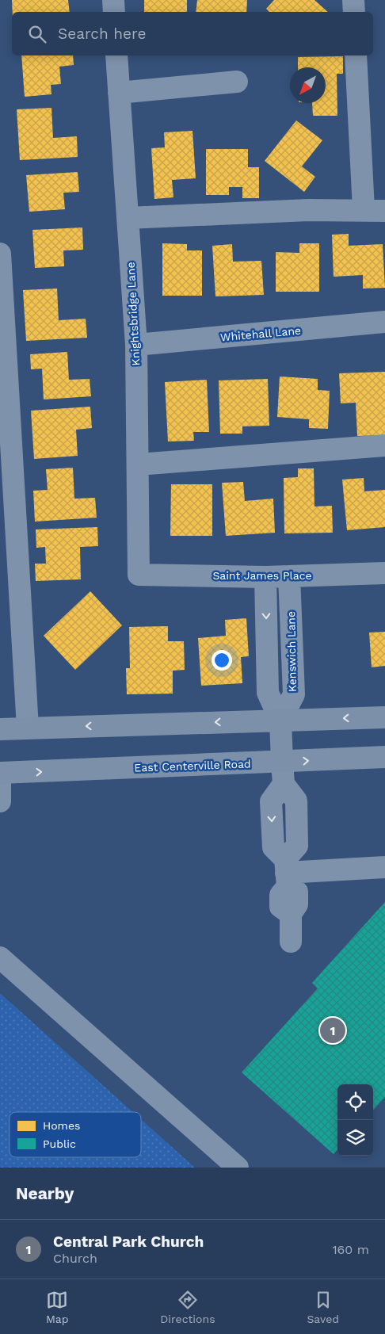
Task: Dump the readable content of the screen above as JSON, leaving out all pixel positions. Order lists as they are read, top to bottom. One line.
{"streets":{"main road":["East Centerville Road"],"street":["Knightsbridge Lane","Whitehall Lane","Saint James Place","Kenswich Lane"]},"crossings":[["Knightsbridge Lane","Whitehall Lane"],["Knightsbridge Lane","Saint James Place"],["Saint James Place","Kenswich Lane"]],"legend":["Homes","Public"],"north":"bottom left","page":{"search":"Search here","pins":"1","heading":"Nearby","list":[{"mark":"1","name":"Central Park Church","note":"Church","value":"160 m"}],"nav":["Map","Directions","Saved"]}}
